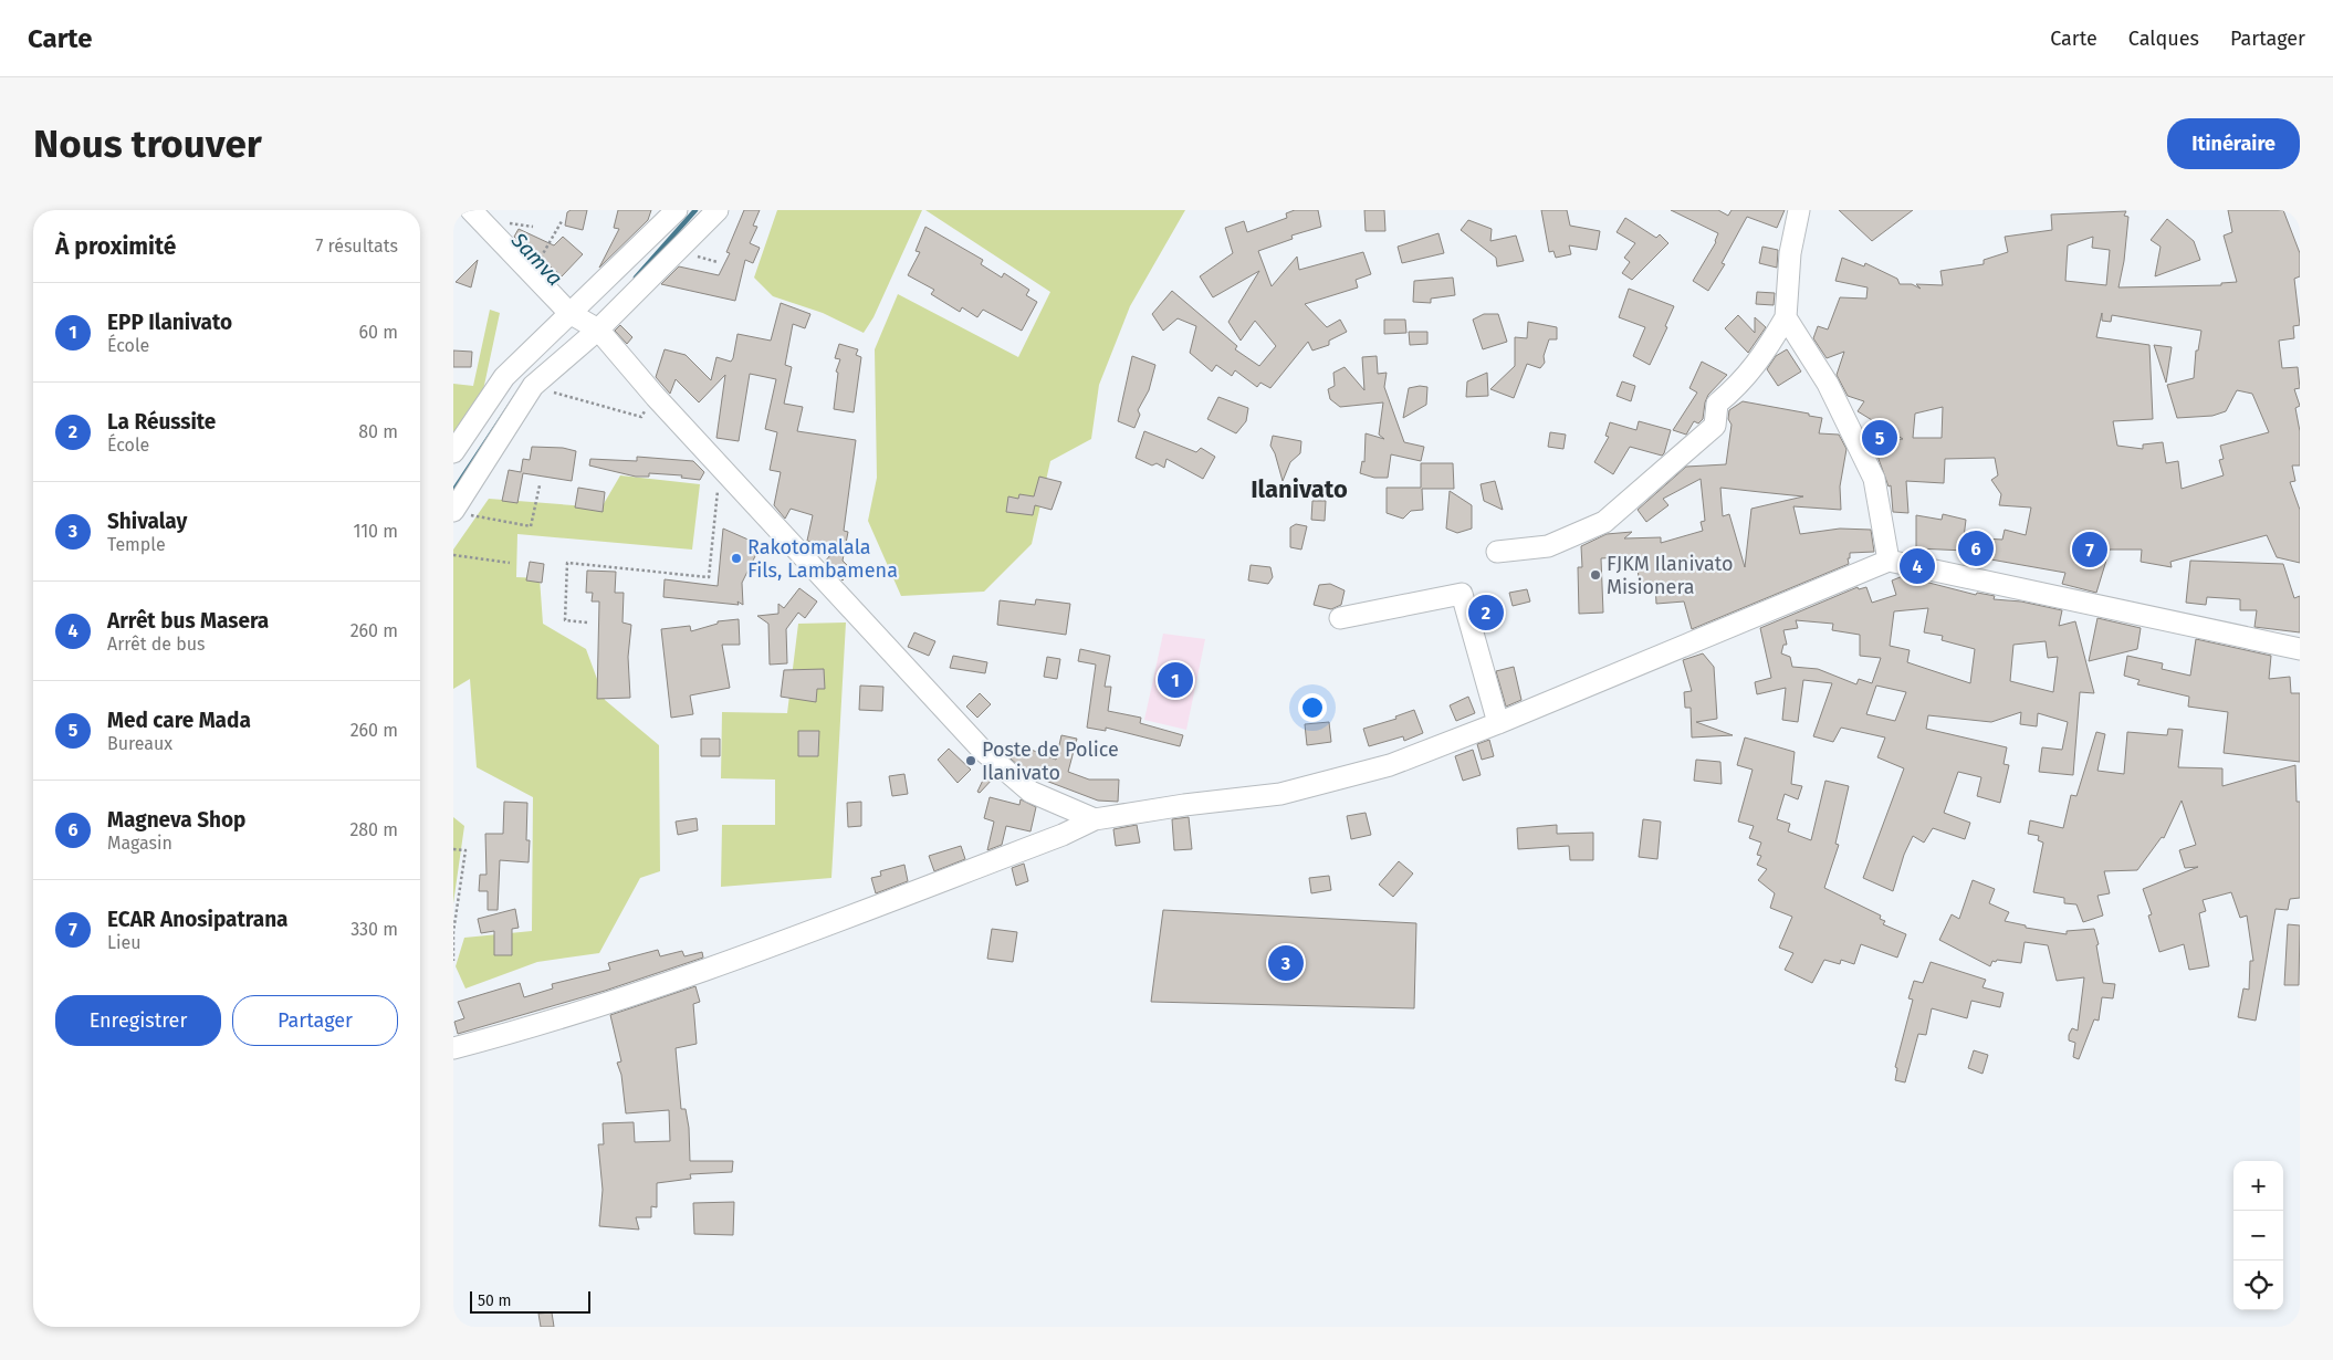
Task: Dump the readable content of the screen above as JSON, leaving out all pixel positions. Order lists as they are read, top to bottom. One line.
{"districts":["Ilanivato"],"water":["Samva"],"places":["Rakotomalala Fils, Lambamena","FJKM Ilanivato Misionera","Poste de Police Ilanivato"],"scale_bar":"50 m","page":{"header":"Carte","nav":["Carte","Calques","Partager"],"buttons":["Itinéraire",["Enregistrer","Partager"]],"title":"Nous trouver","heading":["À proximité","7 résultats"],"list":[{"mark":"1","name":"EPP Ilanivato","note":"École","value":"60 m"},{"mark":"2","name":"La Réussite","note":"École","value":"80 m"},{"mark":"3","name":"Shivalay","note":"Temple","value":"110 m"},{"mark":"4","name":"Arrêt bus Masera","note":"Arrêt de bus","value":"260 m"},{"mark":"5","name":"Med care Mada","note":"Bureaux","value":"260 m"},{"mark":"6","name":"Magneva Shop","note":"Magasin","value":"280 m"},{"mark":"7","name":"ECAR Anosipatrana","note":"Lieu","value":"330 m"}],"pins":["5","6","7","4","2","1","3"],"map_buttons":["+","−"],"scale":"50 m"}}
